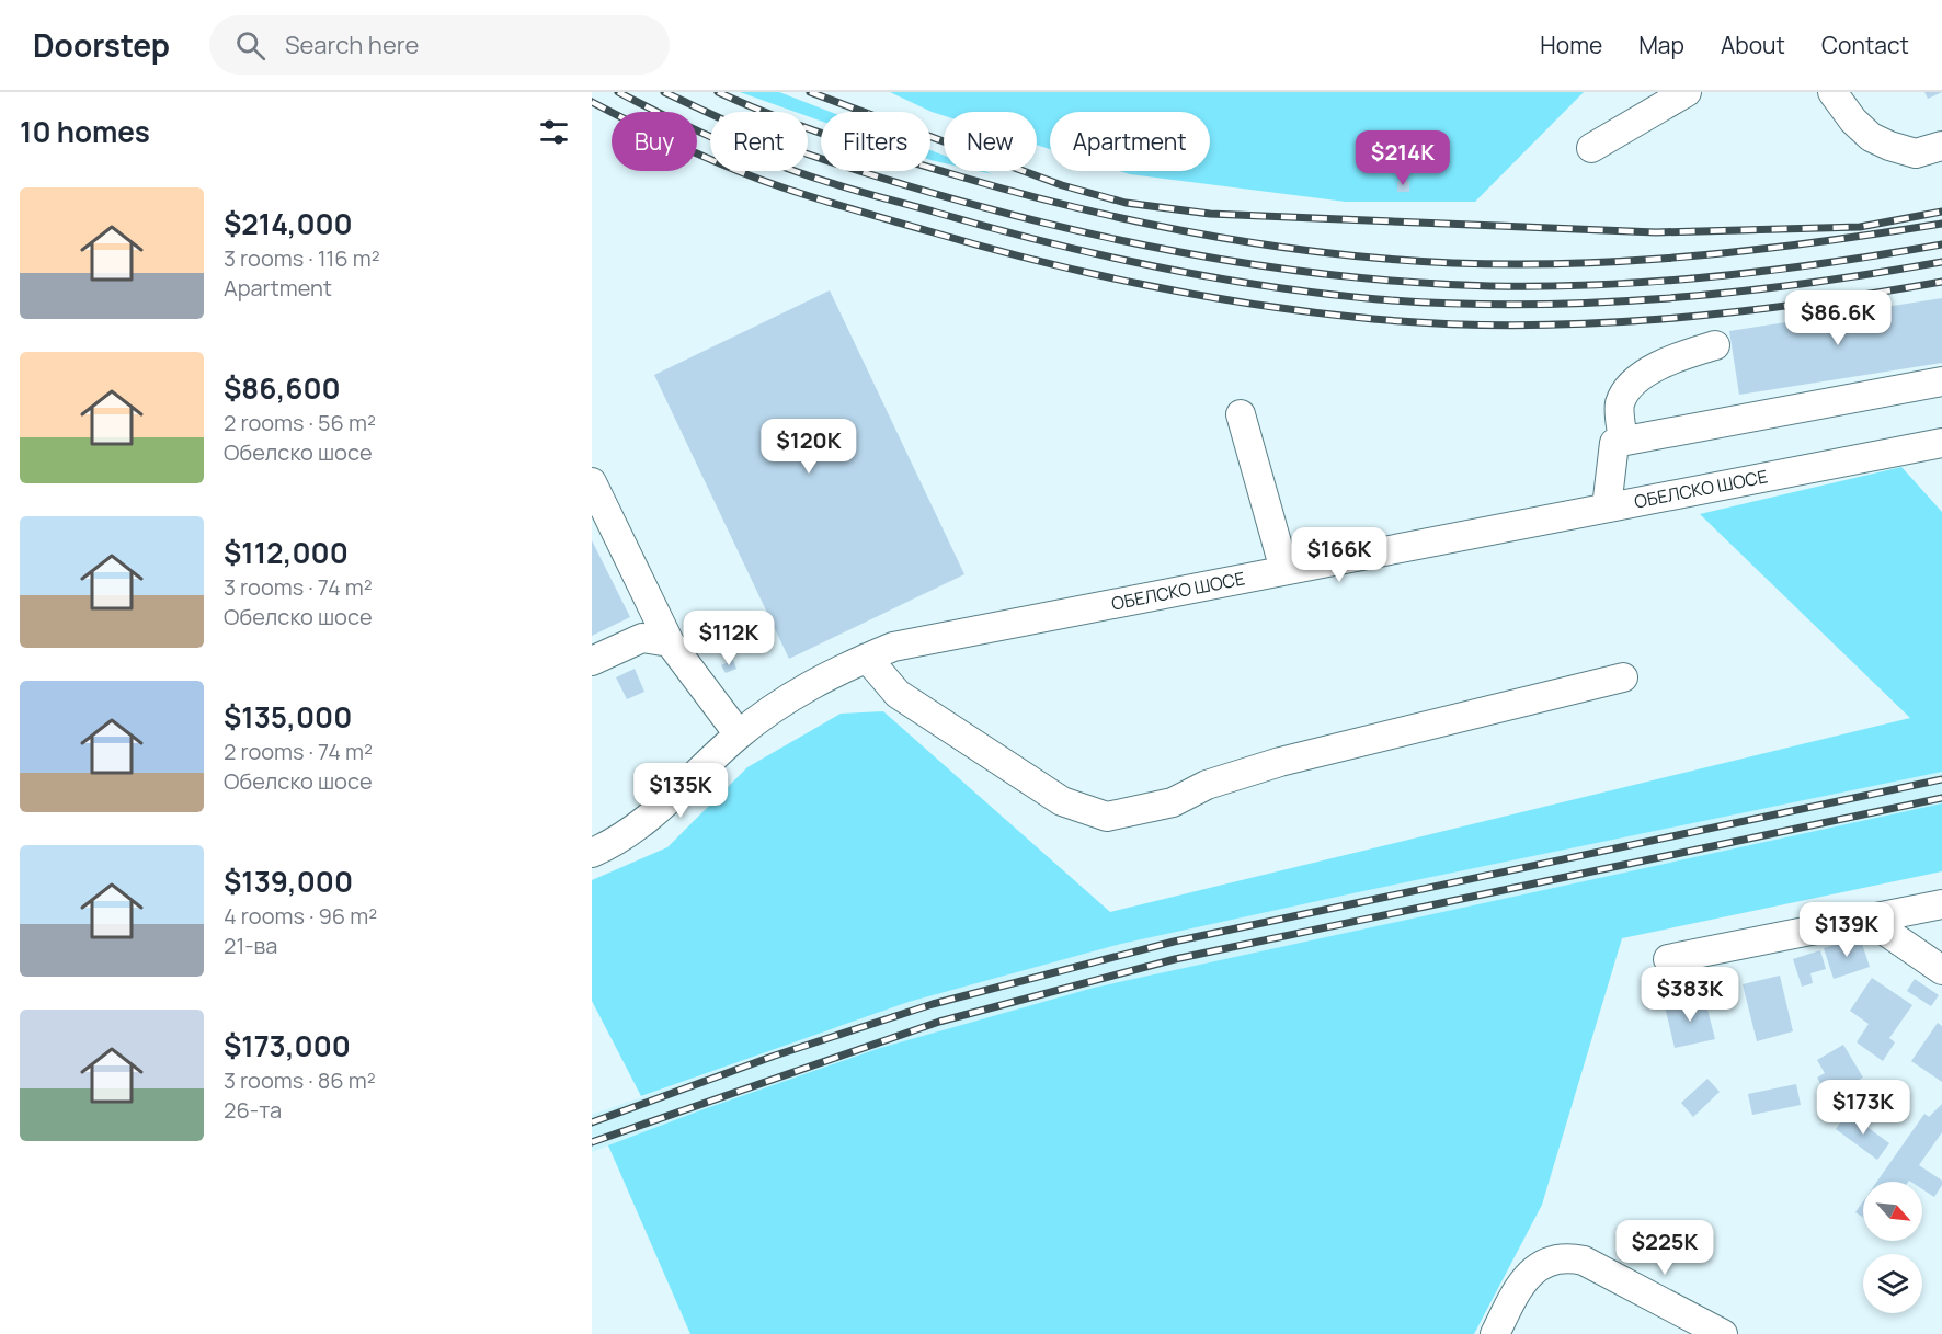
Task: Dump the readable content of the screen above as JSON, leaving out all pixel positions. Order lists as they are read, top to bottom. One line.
{"streets":{"street":["ОБЕЛСКО ШОСЕ"]},"north":"bottom right","page":{"header":"Doorstep","search":"Search here","nav":["Home","Map","About","Contact"],"heading":"10 homes","chip":["Buy","Rent","Filters","New","Apartment"],"price":["$214K","$86.6K","$120K","$166K","$112K","$135K","$139K","$383K","$173K","$225K"],"list":[{"name":"$214,000","note":"3 rooms · 116 m² · Apartment"},{"name":"$86,600","note":"2 rooms · 56 m² · Обелско шосе"},{"name":"$112,000","note":"3 rooms · 74 m² · Обелско шосе"},{"name":"$135,000","note":"2 rooms · 74 m² · Обелско шосе"},{"name":"$139,000","note":"4 rooms · 96 m² · 21-ва"},{"name":"$173,000","note":"3 rooms · 86 m² · 26-та"}]}}
